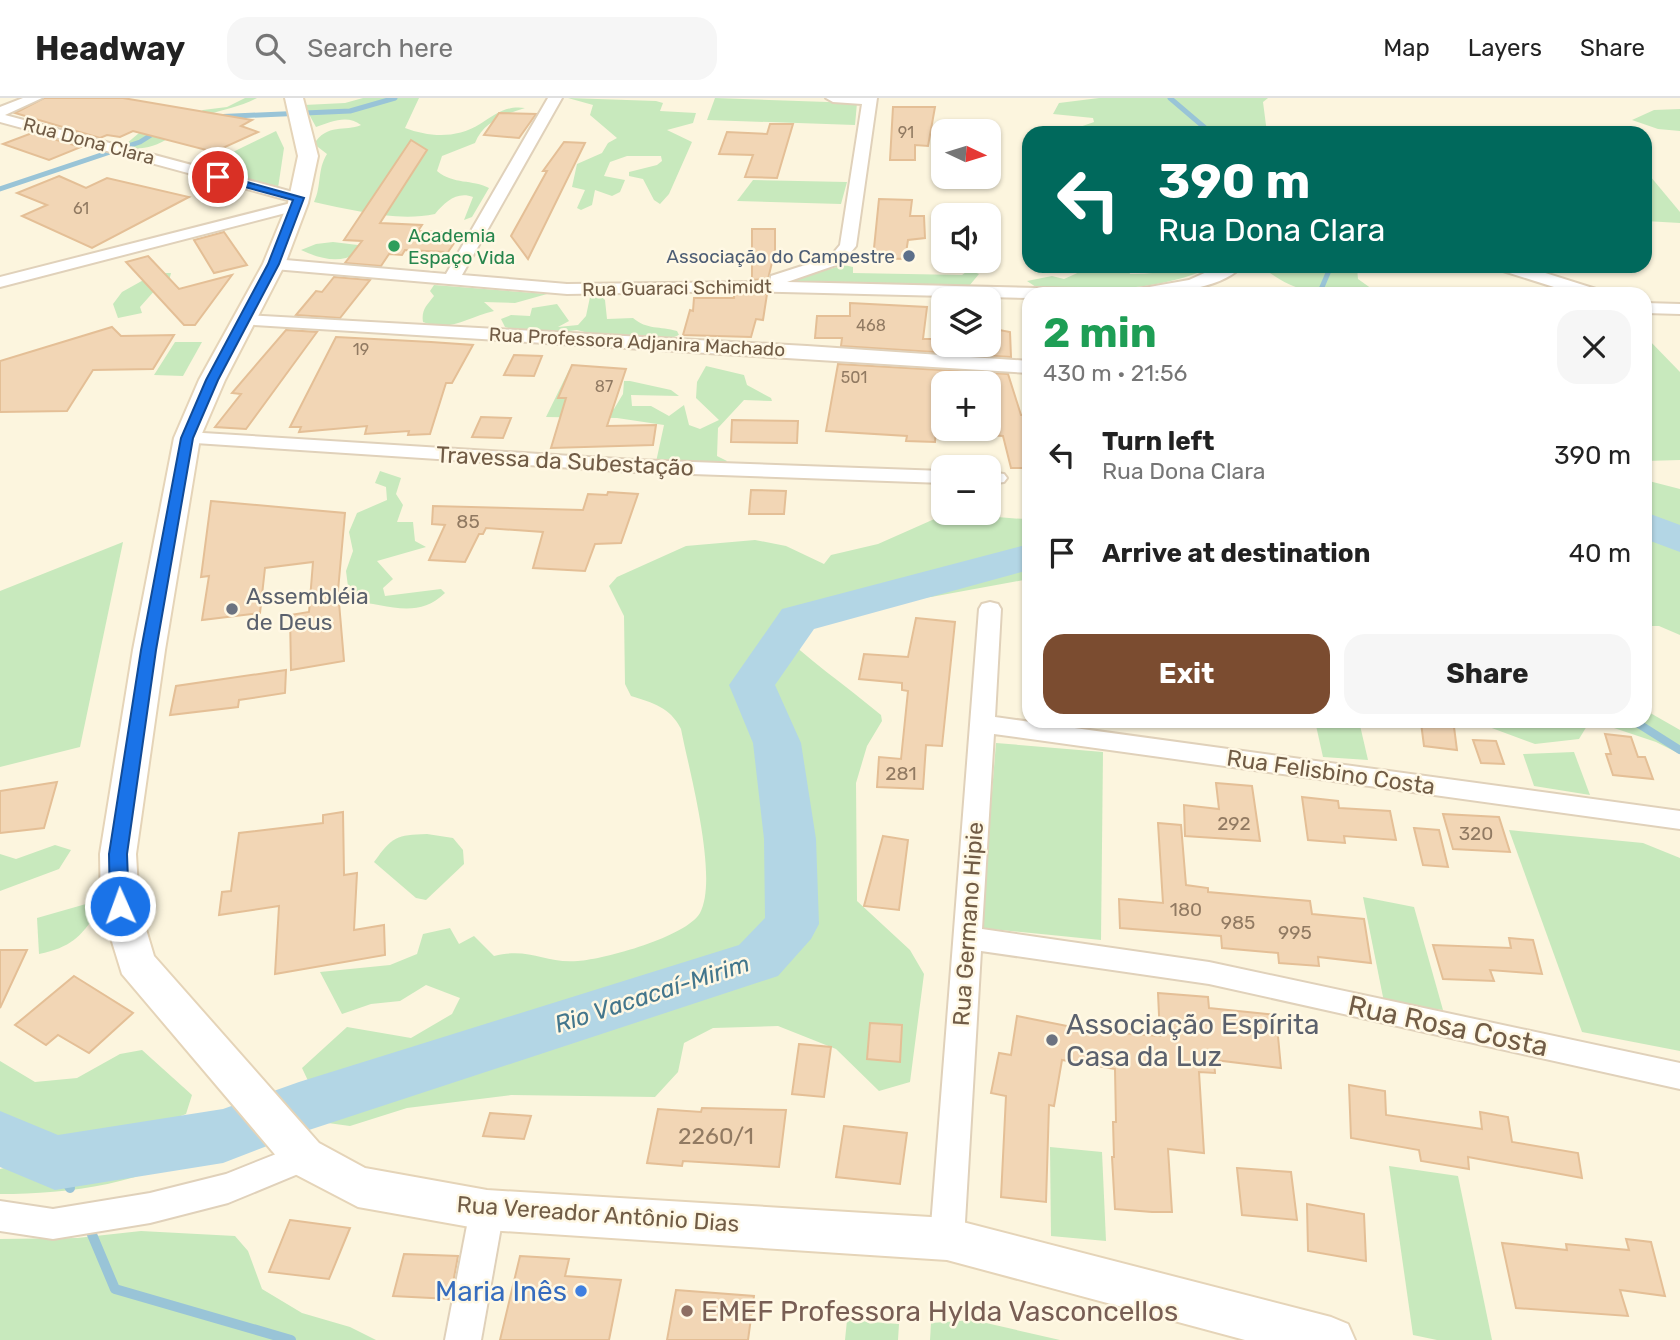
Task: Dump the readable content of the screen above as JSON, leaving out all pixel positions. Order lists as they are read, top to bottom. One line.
{"streets":{"street":["Rua Dona Clara","Rua Guaraci Schimidt","Rua Professora Adjanira Machado","Travessa da Subestação","Rua Felisbino Costa","Rua Germano Hipie","Rua Rosa Costa","Rua Vereador Antônio Dias"]},"crossings":[["Rua Dona Clara","Rua Vereador Antônio Dias"],["Rua Guaraci Schimidt","Rua Vereador Antônio Dias"],["Rua Professora Adjanira Machado","Rua Vereador Antônio Dias"],["Travessa da Subestação","Rua Vereador Antônio Dias"],["Rua Felisbino Costa","Rua Germano Hipie"],["Rua Germano Hipie","Rua Rosa Costa"],["Rua Germano Hipie","Rua Vereador Antônio Dias"]],"water":["Rio Vacacaí-Mirim"],"places":["Academia Espaço Vida","Associação do Campestre","Assembléia de Deus","Associação Espírita Casa da Luz","Maria Inês","EMEF Professora Hylda Vasconcellos"],"house_numbers":["91","61","468","19","501","87","85","281","292","320","180","985","995","2260/1"],"north":"right","page":{"header":"Headway","search":"Search here","nav":["Map","Layers","Share"],"map_buttons":["+","−"],"turn":["390 m","Rua Dona Clara"],"heading":["2 min","430 m · 21:56"],"list":[{"name":"Turn left","note":"Rua Dona Clara","value":"390 m"},{"name":"Arrive at destination","value":"40 m"}],"buttons":["Exit","Share"]}}
